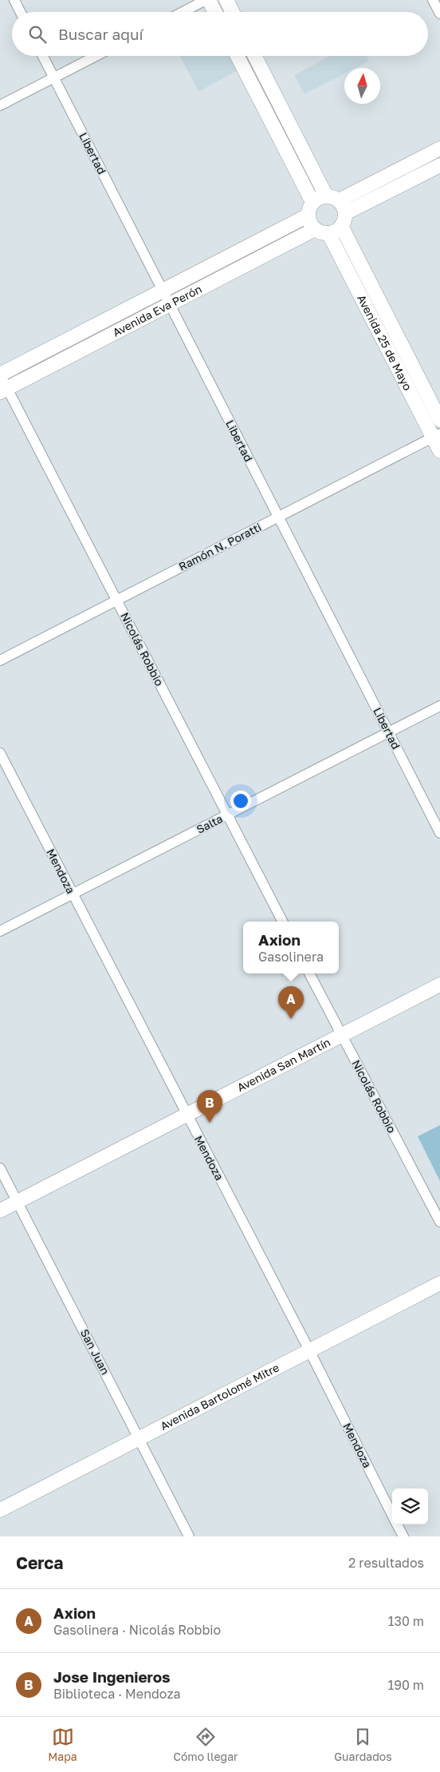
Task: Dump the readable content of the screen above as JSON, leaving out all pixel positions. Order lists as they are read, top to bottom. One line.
{"streets":{"main road":["Avenida Eva Perón","Avenida 25 de Mayo","Avenida San Martín","Avenida Bartolomé Mitre"],"street":["Libertad","Ramón N. Poratti","Nicolás Robbio","Salta","Mendoza","San Juan"]},"crossings":[["Libertad","Avenida Eva Perón"],["Libertad","Ramón N. Poratti"],["Libertad","Salta"],["Avenida Eva Perón","Avenida 25 de Mayo"],["Avenida Eva Perón","Nicolás Robbio"],["Avenida 25 de Mayo","Ramón N. Poratti"],["Ramón N. Poratti","Nicolás Robbio"],["Nicolás Robbio","Salta"],["Nicolás Robbio","Avenida San Martín"],["Salta","Mendoza"],["Mendoza","Avenida San Martín"],["Mendoza","Avenida Bartolomé Mitre"],["Avenida San Martín","San Juan"],["San Juan","Avenida Bartolomé Mitre"]],"north":"top","page":{"search":"Buscar aquí","popup":["Axion","Gasolinera"],"pins":["A","B"],"heading":["Cerca","2 resultados"],"list":[{"mark":"A","name":"Axion","note":"Gasolinera · Nicolás Robbio","value":"130 m"},{"mark":"B","name":"Jose Ingenieros","note":"Biblioteca · Mendoza","value":"190 m"}],"nav":["Mapa","Cómo llegar","Guardados"]}}
